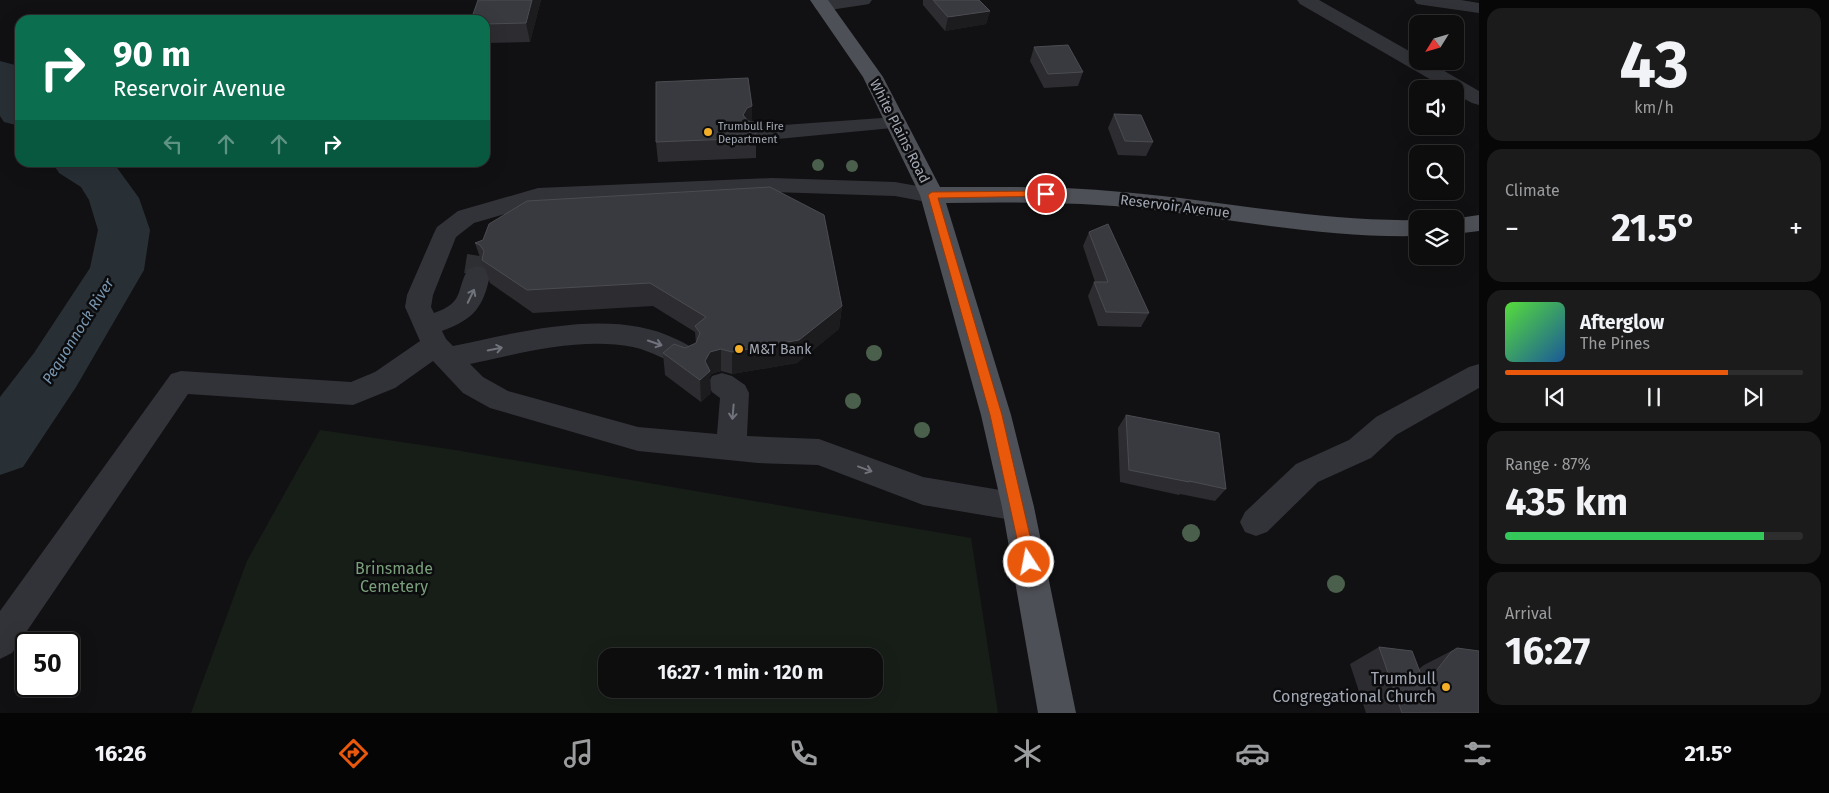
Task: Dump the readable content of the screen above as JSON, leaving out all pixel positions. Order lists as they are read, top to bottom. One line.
{"streets":{"main road":["White Plains Road","Reservoir Avenue"]},"crossings":[["White Plains Road","Reservoir Avenue"]],"water":["Pequonnock River"],"parks":["Brinsmade Cemetery"],"places":["Trumbull Fire Department","M&T Bank","Trumbull Congregational Church"],"north":"bottom left","page":{"tile":[["43","km/h"],"Climate",["Range · 87%","435 km"],["Arrival","16:27"]],"turn":["90 m","Reservoir Avenue"],"heat":["−","21.5°","+"],"song":["Afterglow","The Pines"],"limit":"50","trip":"16:27 · 1 min · 120 m","tabs":["16:26","21.5°"]}}
